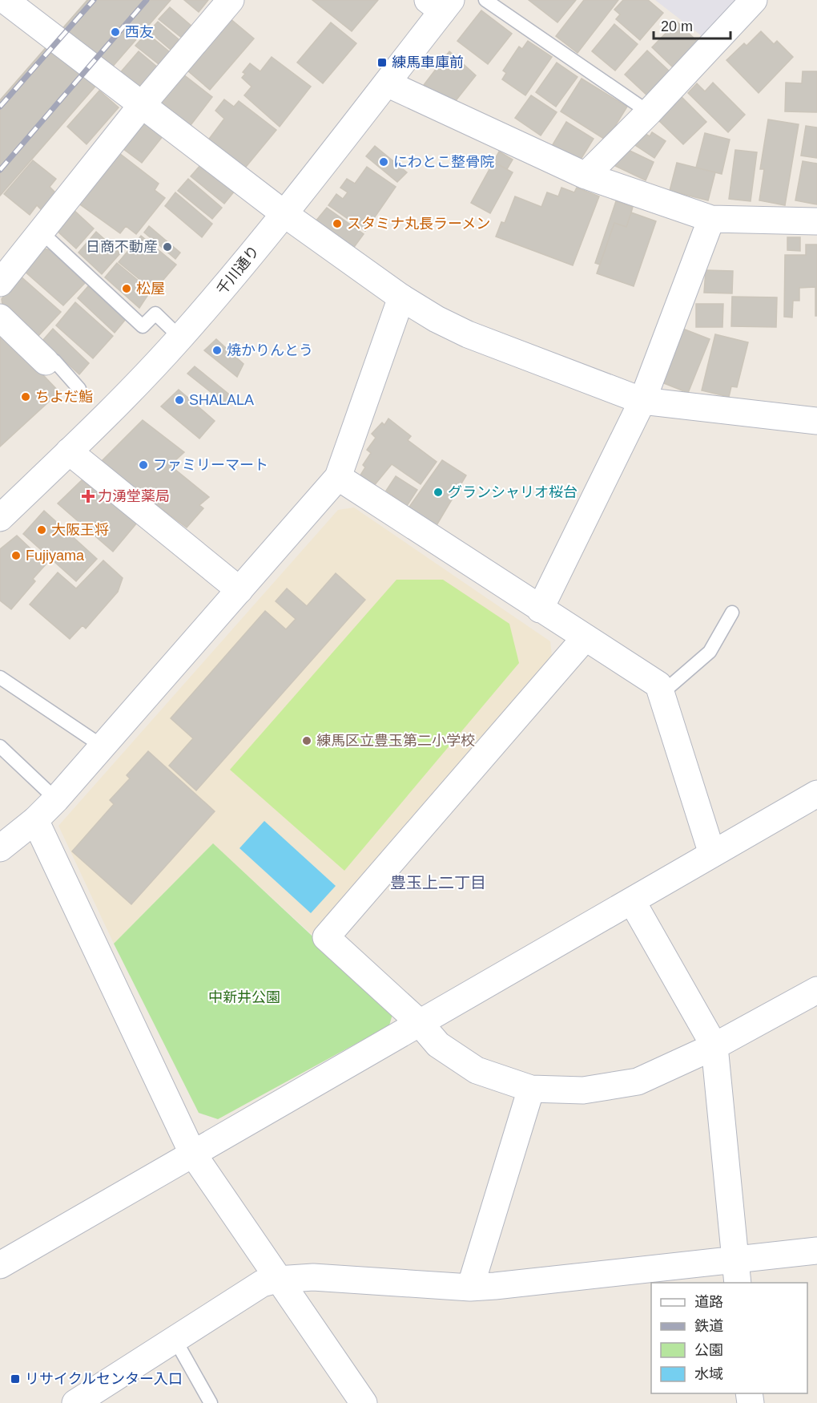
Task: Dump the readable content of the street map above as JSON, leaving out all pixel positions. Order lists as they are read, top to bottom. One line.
{"streets":{"street":["千川通り"]},"districts":["豊玉上二丁目"],"parks":["中新井公園"],"places":{"other":["西友","にわとこ整骨院","スタミナ丸長ラーメン","日商不動産","松屋","焼かりんとう","ちよだ鮨","SHALALA","ファミリーマート","グランシャリオ桜台","大阪王将","Fujiyama","練馬区立豊玉第二小学校"],"transit":["練馬車庫前","リサイクルセンター入口"],"health":["力湧堂薬局"]},"legend":["道路","鉄道","公園","水域"],"scale_bar":"20 m"}
